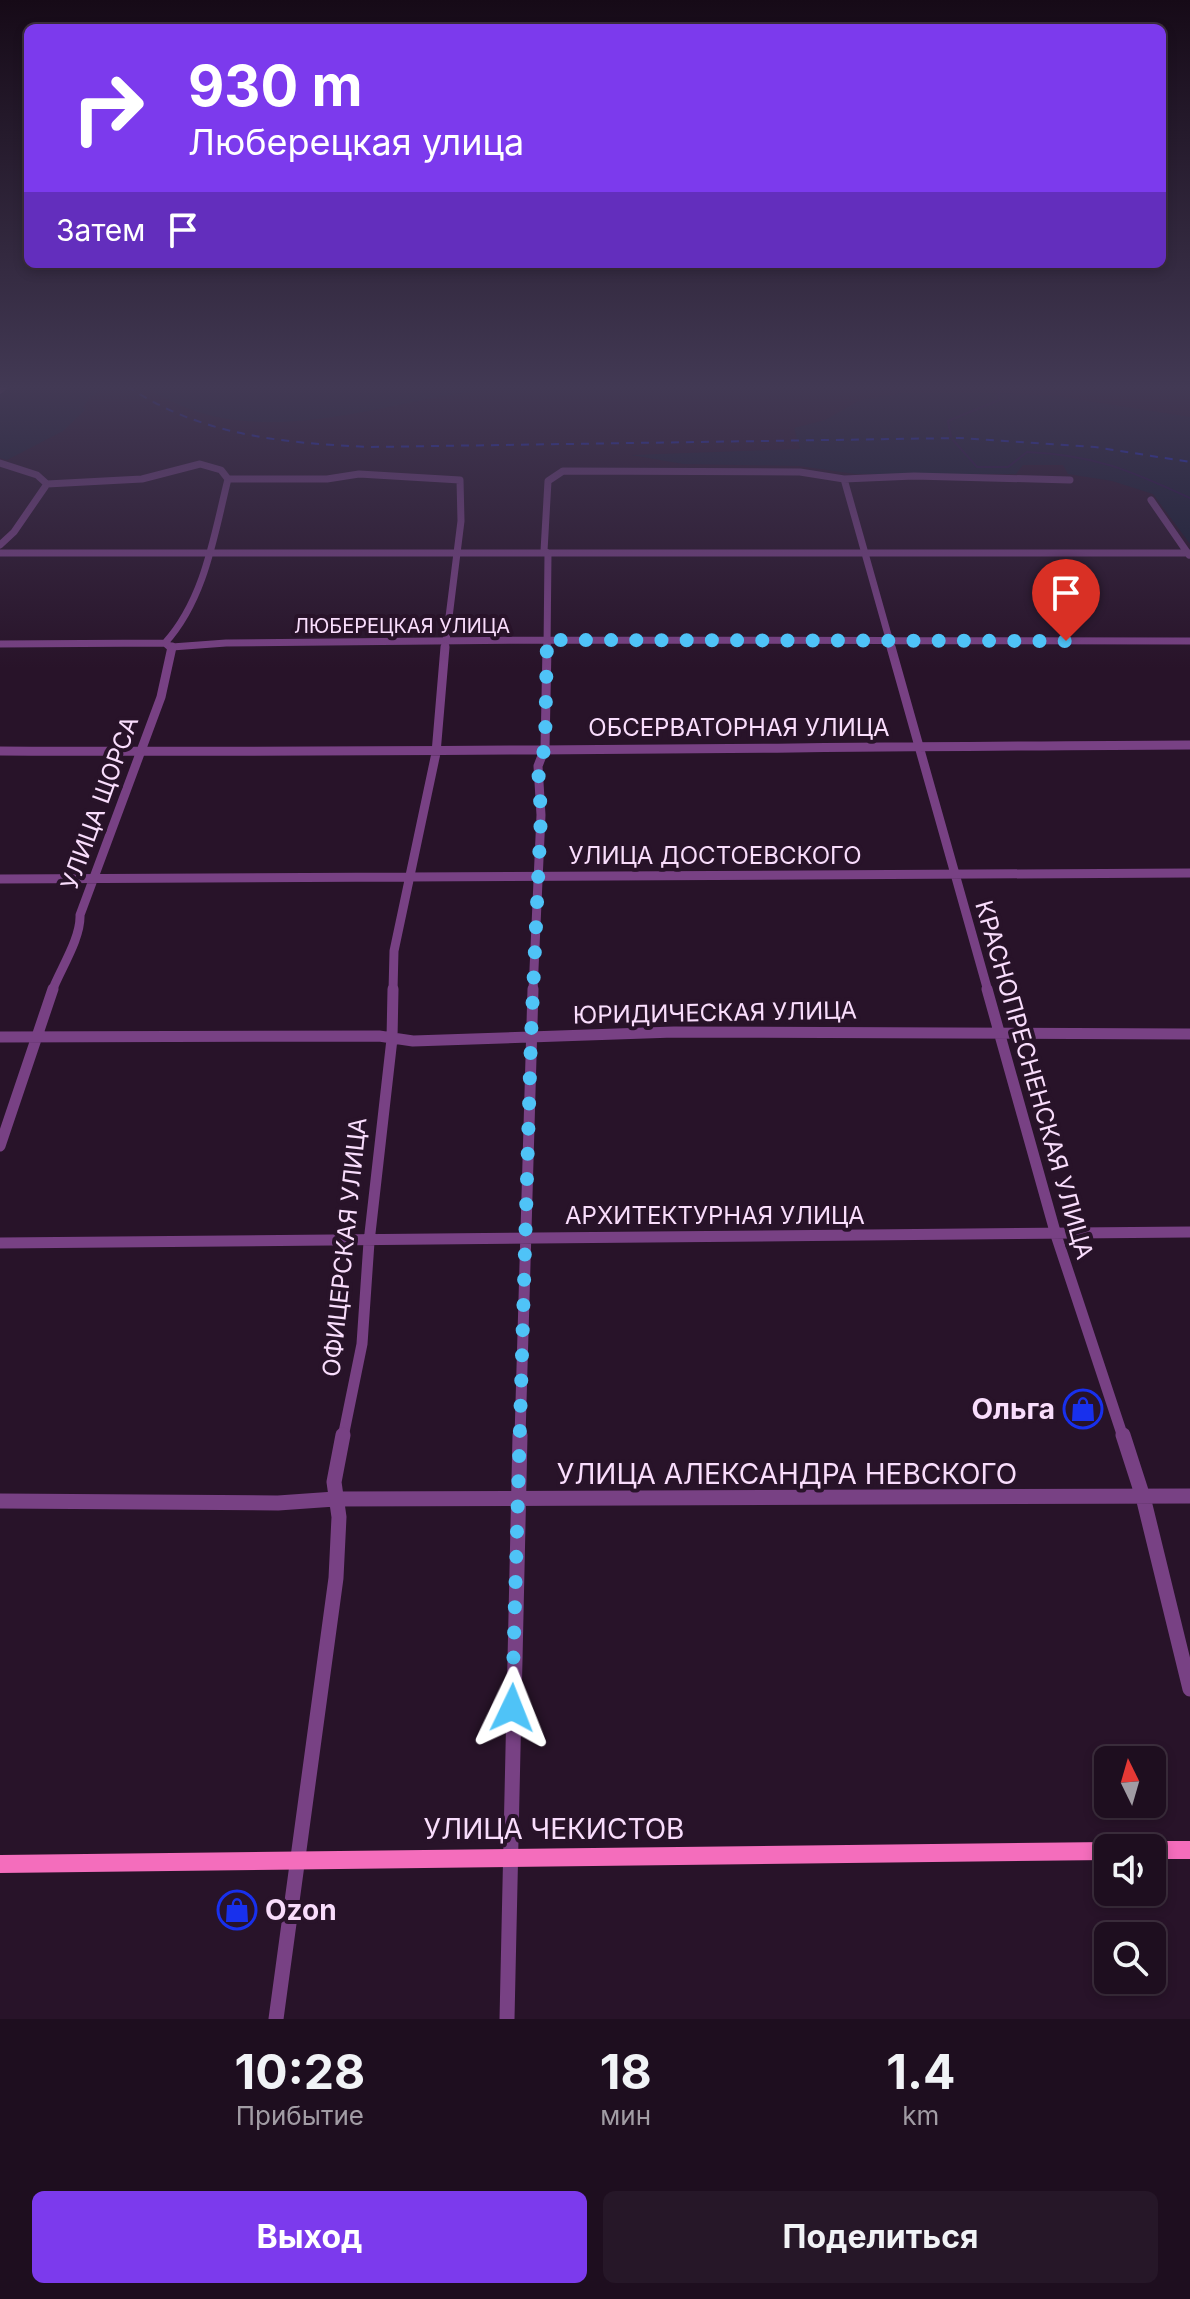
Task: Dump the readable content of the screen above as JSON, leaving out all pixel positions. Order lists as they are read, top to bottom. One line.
{"streets":{"main road":["УЛИЦА ЧЕКИСТОВ"],"street":["ЛЮБЕРЕЦКАЯ УЛИЦА","ОБСЕРВАТОРНАЯ УЛИЦА","УЛИЦА ЩОРСА","УЛИЦА ДОСТОЕВСКОГО","ЮРИДИЧЕСКАЯ УЛИЦА","КРАСНОПРЕСНЕНСКАЯ УЛИЦА","АРХИТЕКТУРНАЯ УЛИЦА","ОФИЦЕРСКАЯ УЛИЦА","УЛИЦА АЛЕКСАНДРА НЕВСКОГО"]},"crossings":[["ЛЮБЕРЕЦКАЯ УЛИЦА","УЛИЦА ЩОРСА"],["ЛЮБЕРЕЦКАЯ УЛИЦА","КРАСНОПРЕСНЕНСКАЯ УЛИЦА"],["ЛЮБЕРЕЦКАЯ УЛИЦА","ОФИЦЕРСКАЯ УЛИЦА"],["ОБСЕРВАТОРНАЯ УЛИЦА","УЛИЦА ЩОРСА"],["ОБСЕРВАТОРНАЯ УЛИЦА","КРАСНОПРЕСНЕНСКАЯ УЛИЦА"],["ОБСЕРВАТОРНАЯ УЛИЦА","ОФИЦЕРСКАЯ УЛИЦА"],["УЛИЦА ЩОРСА","УЛИЦА ДОСТОЕВСКОГО"],["УЛИЦА ЩОРСА","ЮРИДИЧЕСКАЯ УЛИЦА"],["УЛИЦА ДОСТОЕВСКОГО","КРАСНОПРЕСНЕНСКАЯ УЛИЦА"],["УЛИЦА ДОСТОЕВСКОГО","ОФИЦЕРСКАЯ УЛИЦА"],["ЮРИДИЧЕСКАЯ УЛИЦА","КРАСНОПРЕСНЕНСКАЯ УЛИЦА"],["ЮРИДИЧЕСКАЯ УЛИЦА","ОФИЦЕРСКАЯ УЛИЦА"],["КРАСНОПРЕСНЕНСКАЯ УЛИЦА","АРХИТЕКТУРНАЯ УЛИЦА"],["КРАСНОПРЕСНЕНСКАЯ УЛИЦА","УЛИЦА АЛЕКСАНДРА НЕВСКОГО"],["АРХИТЕКТУРНАЯ УЛИЦА","ОФИЦЕРСКАЯ УЛИЦА"],["ОФИЦЕРСКАЯ УЛИЦА","УЛИЦА АЛЕКСАНДРА НЕВСКОГО"],["ОФИЦЕРСКАЯ УЛИЦА","УЛИЦА ЧЕКИСТОВ"]],"places":{"shop":["Ольга","Ozon"]},"north":"top","page":{"turn":["930 m","Люберецкая улица"],"then":"Затем","eta":["10:28","Прибытие","18","мин","1.4","km"],"buttons":["Выход","Поделиться"]}}
